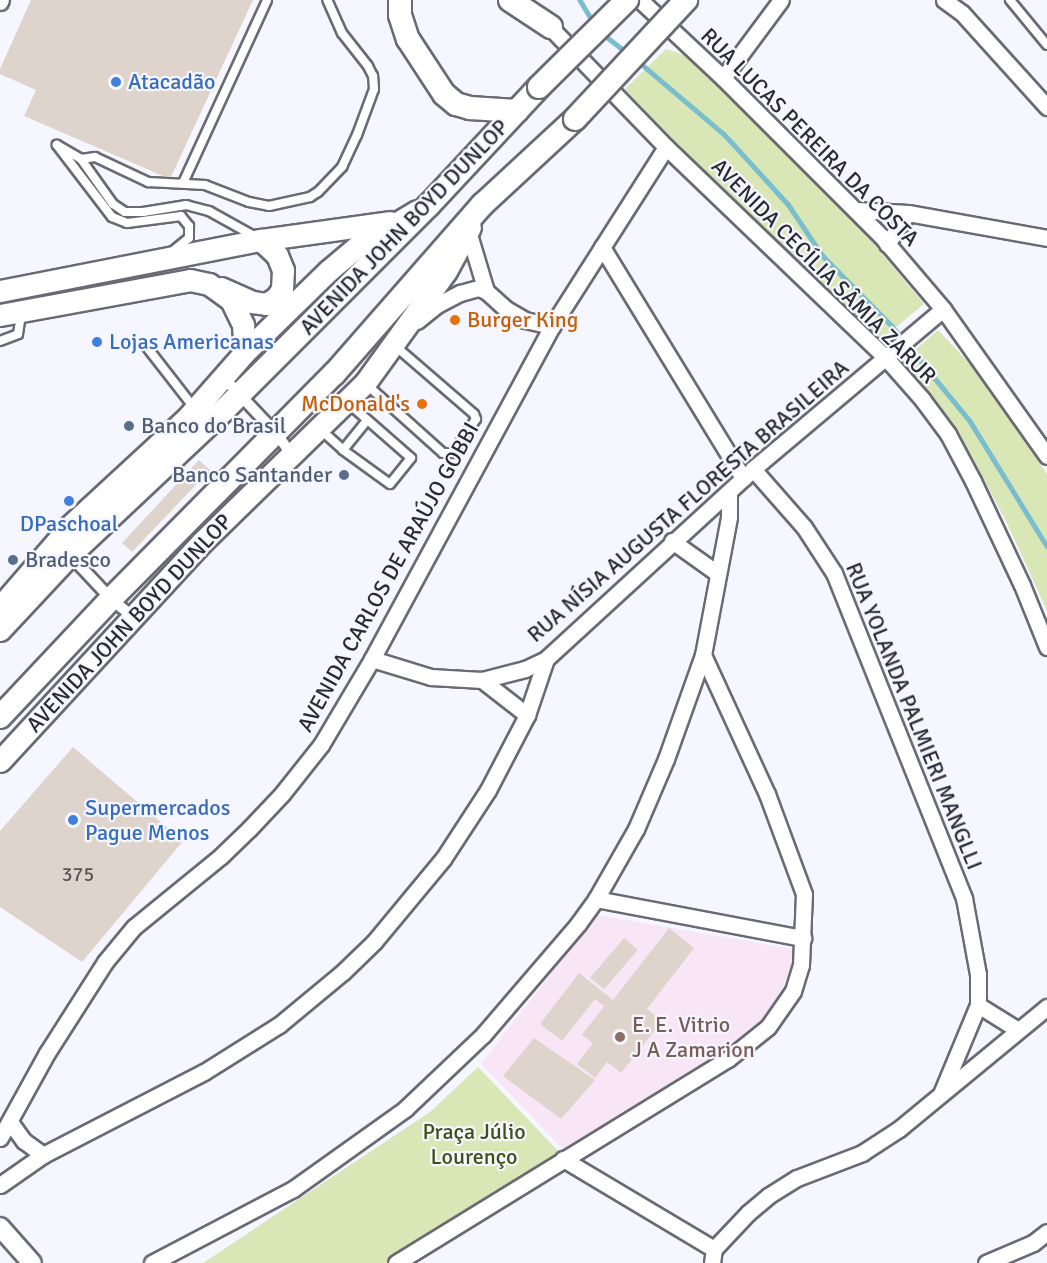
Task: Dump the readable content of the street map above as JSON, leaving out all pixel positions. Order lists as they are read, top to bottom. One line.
{"streets":{"main road":["AVENIDA JOHN BOYD DUNLOP"],"street":["RUA LUCAS PEREIRA DA COSTA","AVENIDA CECÍLIA SÂMIA ZARUR","RUA NÍSIA AUGUSTA FLORESTA BRASILEIRA","AVENIDA CARLOS DE ARAÚJO GOBBI","RUA YOLANDA PALMIERI MANGLLI"]},"crossings":[["RUA LUCAS PEREIRA DA COSTA","RUA NÍSIA AUGUSTA FLORESTA BRASILEIRA"],["AVENIDA CECÍLIA SÂMIA ZARUR","RUA NÍSIA AUGUSTA FLORESTA BRASILEIRA"],["AVENIDA CECÍLIA SÂMIA ZARUR","AVENIDA CARLOS DE ARAÚJO GOBBI"],["RUA NÍSIA AUGUSTA FLORESTA BRASILEIRA","AVENIDA CARLOS DE ARAÚJO GOBBI"],["RUA NÍSIA AUGUSTA FLORESTA BRASILEIRA","RUA YOLANDA PALMIERI MANGLLI"],["AVENIDA CARLOS DE ARAÚJO GOBBI","RUA YOLANDA PALMIERI MANGLLI"]],"parks":["Praça Júlio Lourenço"],"places":["Atacadão","Burger King","Lojas Americanas","McDonald's","Banco do Brasil","Banco Santander","DPaschoal","Bradesco","Supermercados Pague Menos","E. E. Vitrio J A Zamarion"],"house_numbers":["375"]}
